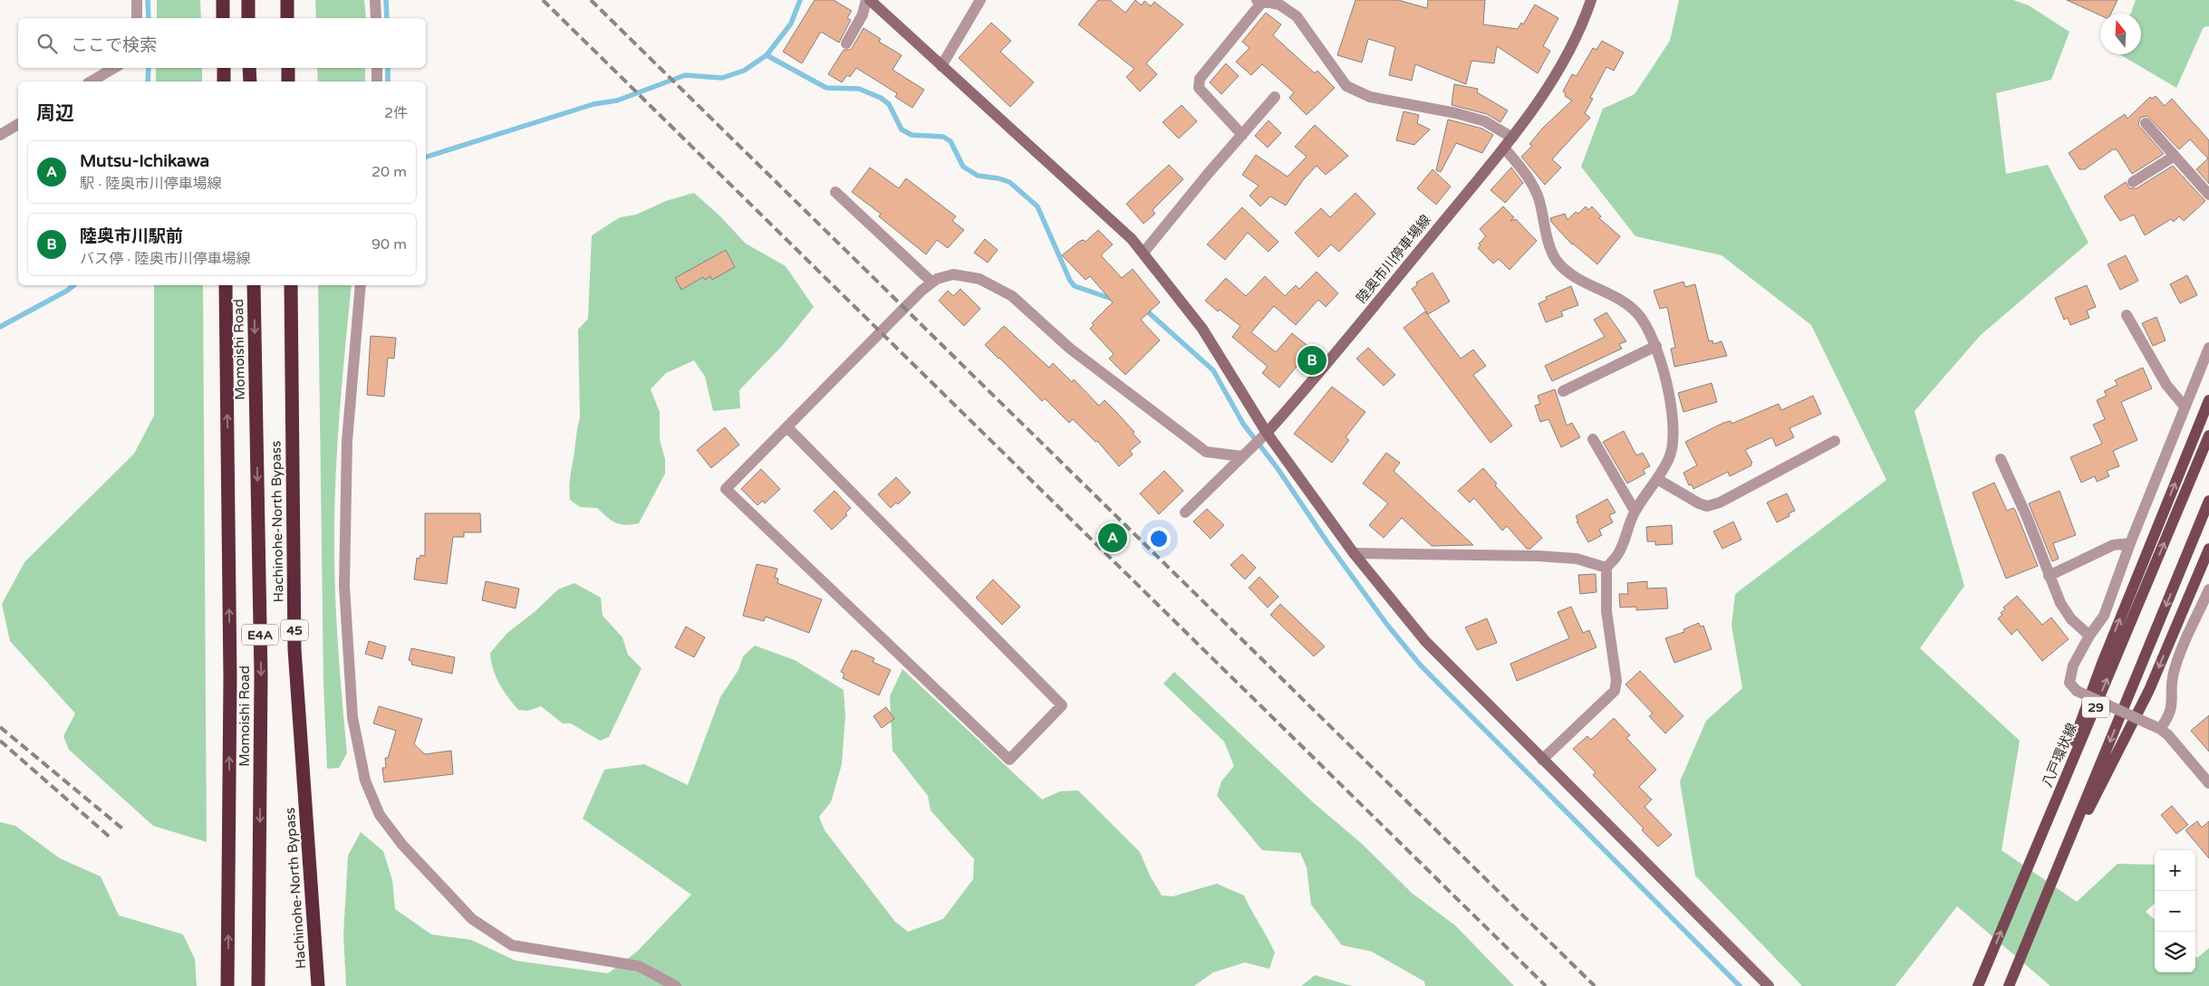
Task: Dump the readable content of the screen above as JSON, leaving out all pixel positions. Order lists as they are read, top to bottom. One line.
{"streets":{"highway":["Momoishi Road","Hachinohe-North Bypass","45","E4A"],"main road":["29","八戸環状線"],"street":["陸奥市川停車場線"]},"crossings":[["29","八戸環状線"]],"north":"top","page":{"search":"ここで検索","heading":["周辺","2件"],"list":[{"mark":"A","name":"Mutsu-Ichikawa","note":"駅 · 陸奥市川停車場線","value":"20 m"},{"mark":"B","name":"陸奥市川駅前","note":"バス停 · 陸奥市川停車場線","value":"90 m"}],"pins":["B","A"],"map_buttons":["+","−"]}}
